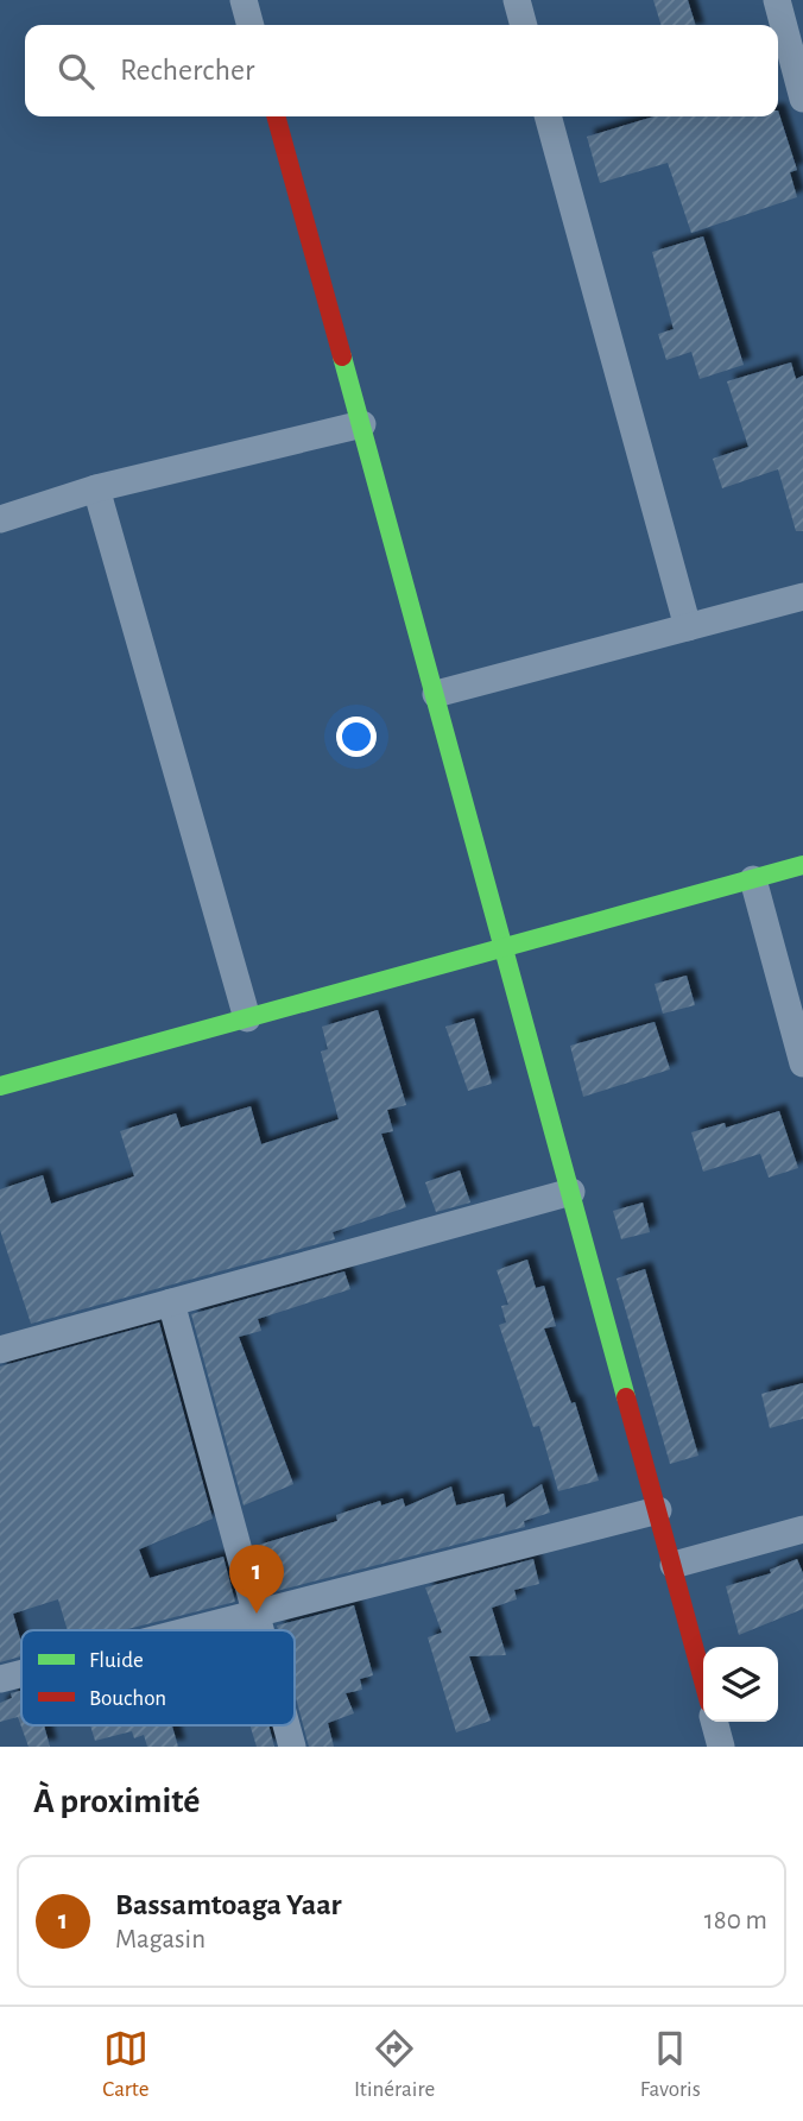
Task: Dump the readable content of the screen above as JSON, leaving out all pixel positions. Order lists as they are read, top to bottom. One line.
{"legend":["Fluide","Bouchon"],"page":{"search":"Rechercher","pins":"1","heading":"À proximité","list":[{"mark":"1","name":"Bassamtoaga Yaar","note":"Magasin","value":"180 m"}],"nav":["Carte","Itinéraire","Favoris"]}}
